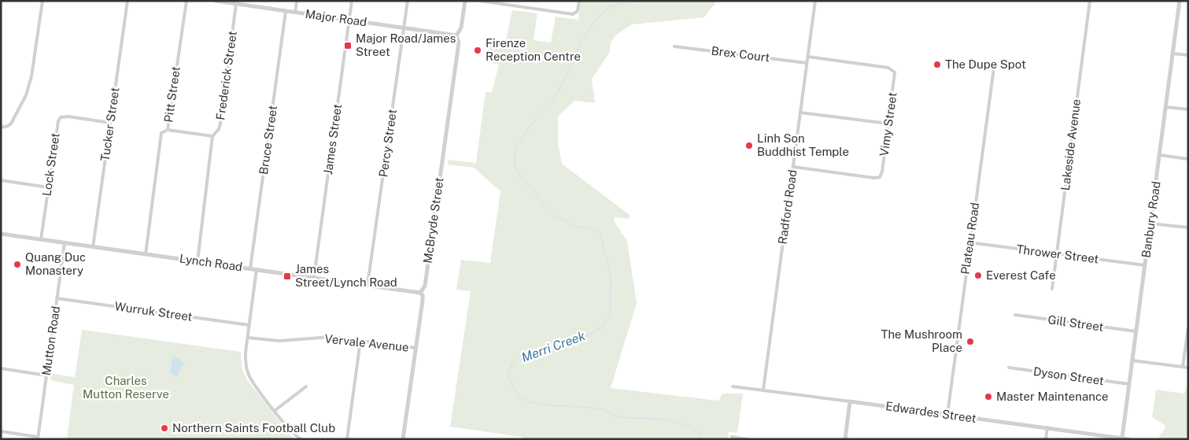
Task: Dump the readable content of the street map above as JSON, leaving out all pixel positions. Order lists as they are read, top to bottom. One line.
{"streets":{"street":["Major Road","Brex Court","Frederick Street","Pitt Street","Tucker Street","Vimy Street","James Street","Bruce Street","Percy Street","Lakeside Avenue","Lock Street","Radford Road","Banbury Road","McBryde Street","Plateau Road","Thrower Street","Lynch Road","Wurruk Street","Gill Street","Mutton Road","Vervale Avenue","Dyson Street","Edwardes Street"]},"crossings":[["Major Road","Frederick Street"],["Major Road","James Street"],["Major Road","Bruce Street"],["Major Road","Percy Street"],["Major Road","McBryde Street"],["Brex Court","Radford Road"],["Frederick Street","Lynch Road"],["Pitt Street","Lynch Road"],["Tucker Street","Lock Street"],["Tucker Street","Lynch Road"],["Vimy Street","Radford Road"],["James Street","Lynch Road"],["Bruce Street","Lynch Road"],["Percy Street","Lynch Road"],["Lakeside Avenue","Thrower Street"],["Lock Street","Lynch Road"],["Radford Road","Edwardes Street"],["Banbury Road","Thrower Street"],["Banbury Road","Gill Street"],["Banbury Road","Dyson Street"],["Banbury Road","Edwardes Street"],["McBryde Street","Lynch Road"],["McBryde Street","Vervale Avenue"],["Plateau Road","Thrower Street"],["Plateau Road","Edwardes Street"],["Lynch Road","Mutton Road"],["Wurruk Street","Mutton Road"]],"water":["Merri Creek"],"parks":["Charles Mutton Reserve"],"places":{"transit":["Major Road/James Street","James Street/Lynch Road"],"other":["Firenze Reception Centre","The Dupe Spot","Linh Son Buddhist Temple","Quang Duc Monastery","Everest Cafe","The Mushroom Place","Master Maintenance","Northern Saints Football Club"]}}
